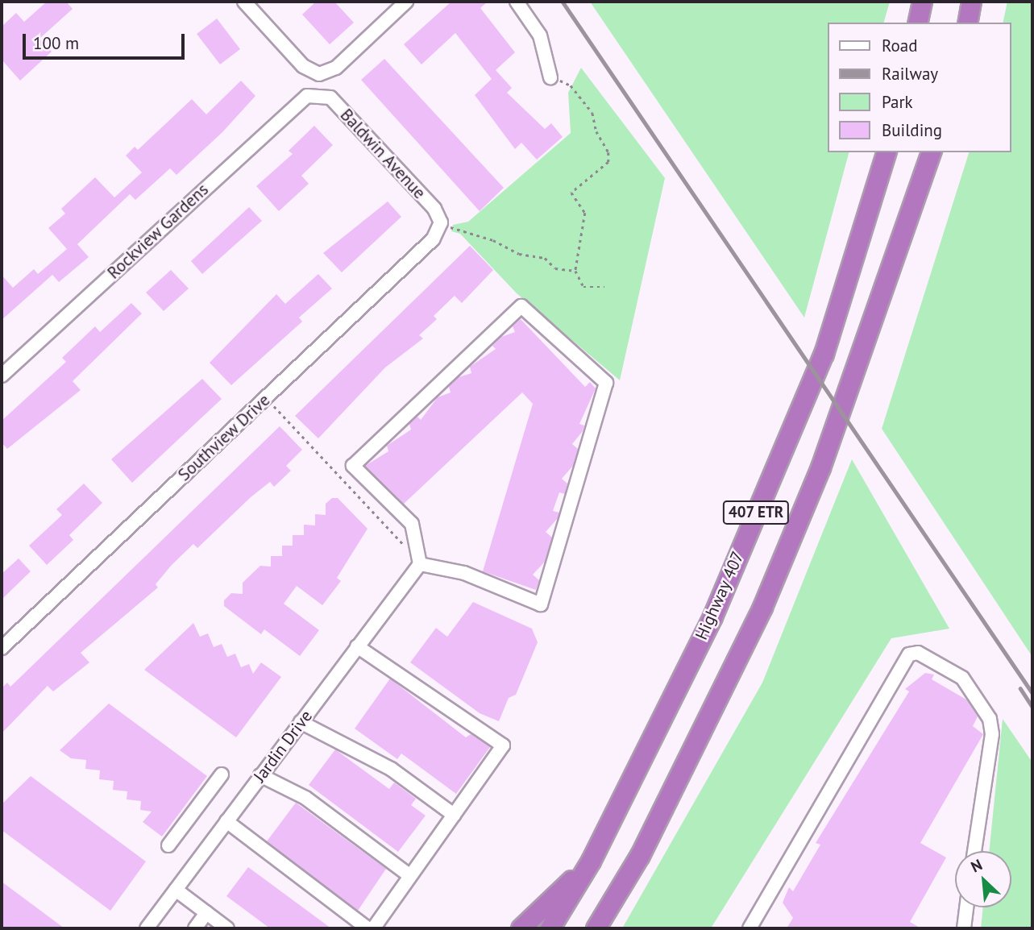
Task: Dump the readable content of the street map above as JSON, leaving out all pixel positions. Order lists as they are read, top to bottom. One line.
{"streets":{"highway":["407 ETR","Highway 407"],"street":["Baldwin Avenue","Rockview Gardens","Southview Drive","Jardin Drive"]},"crossings":[["Baldwin Avenue","Rockview Gardens"],["Baldwin Avenue","Southview Drive"]],"legend":["Road","Railway","Park","Building"],"scale_bar":"100 m","north":"top left"}
